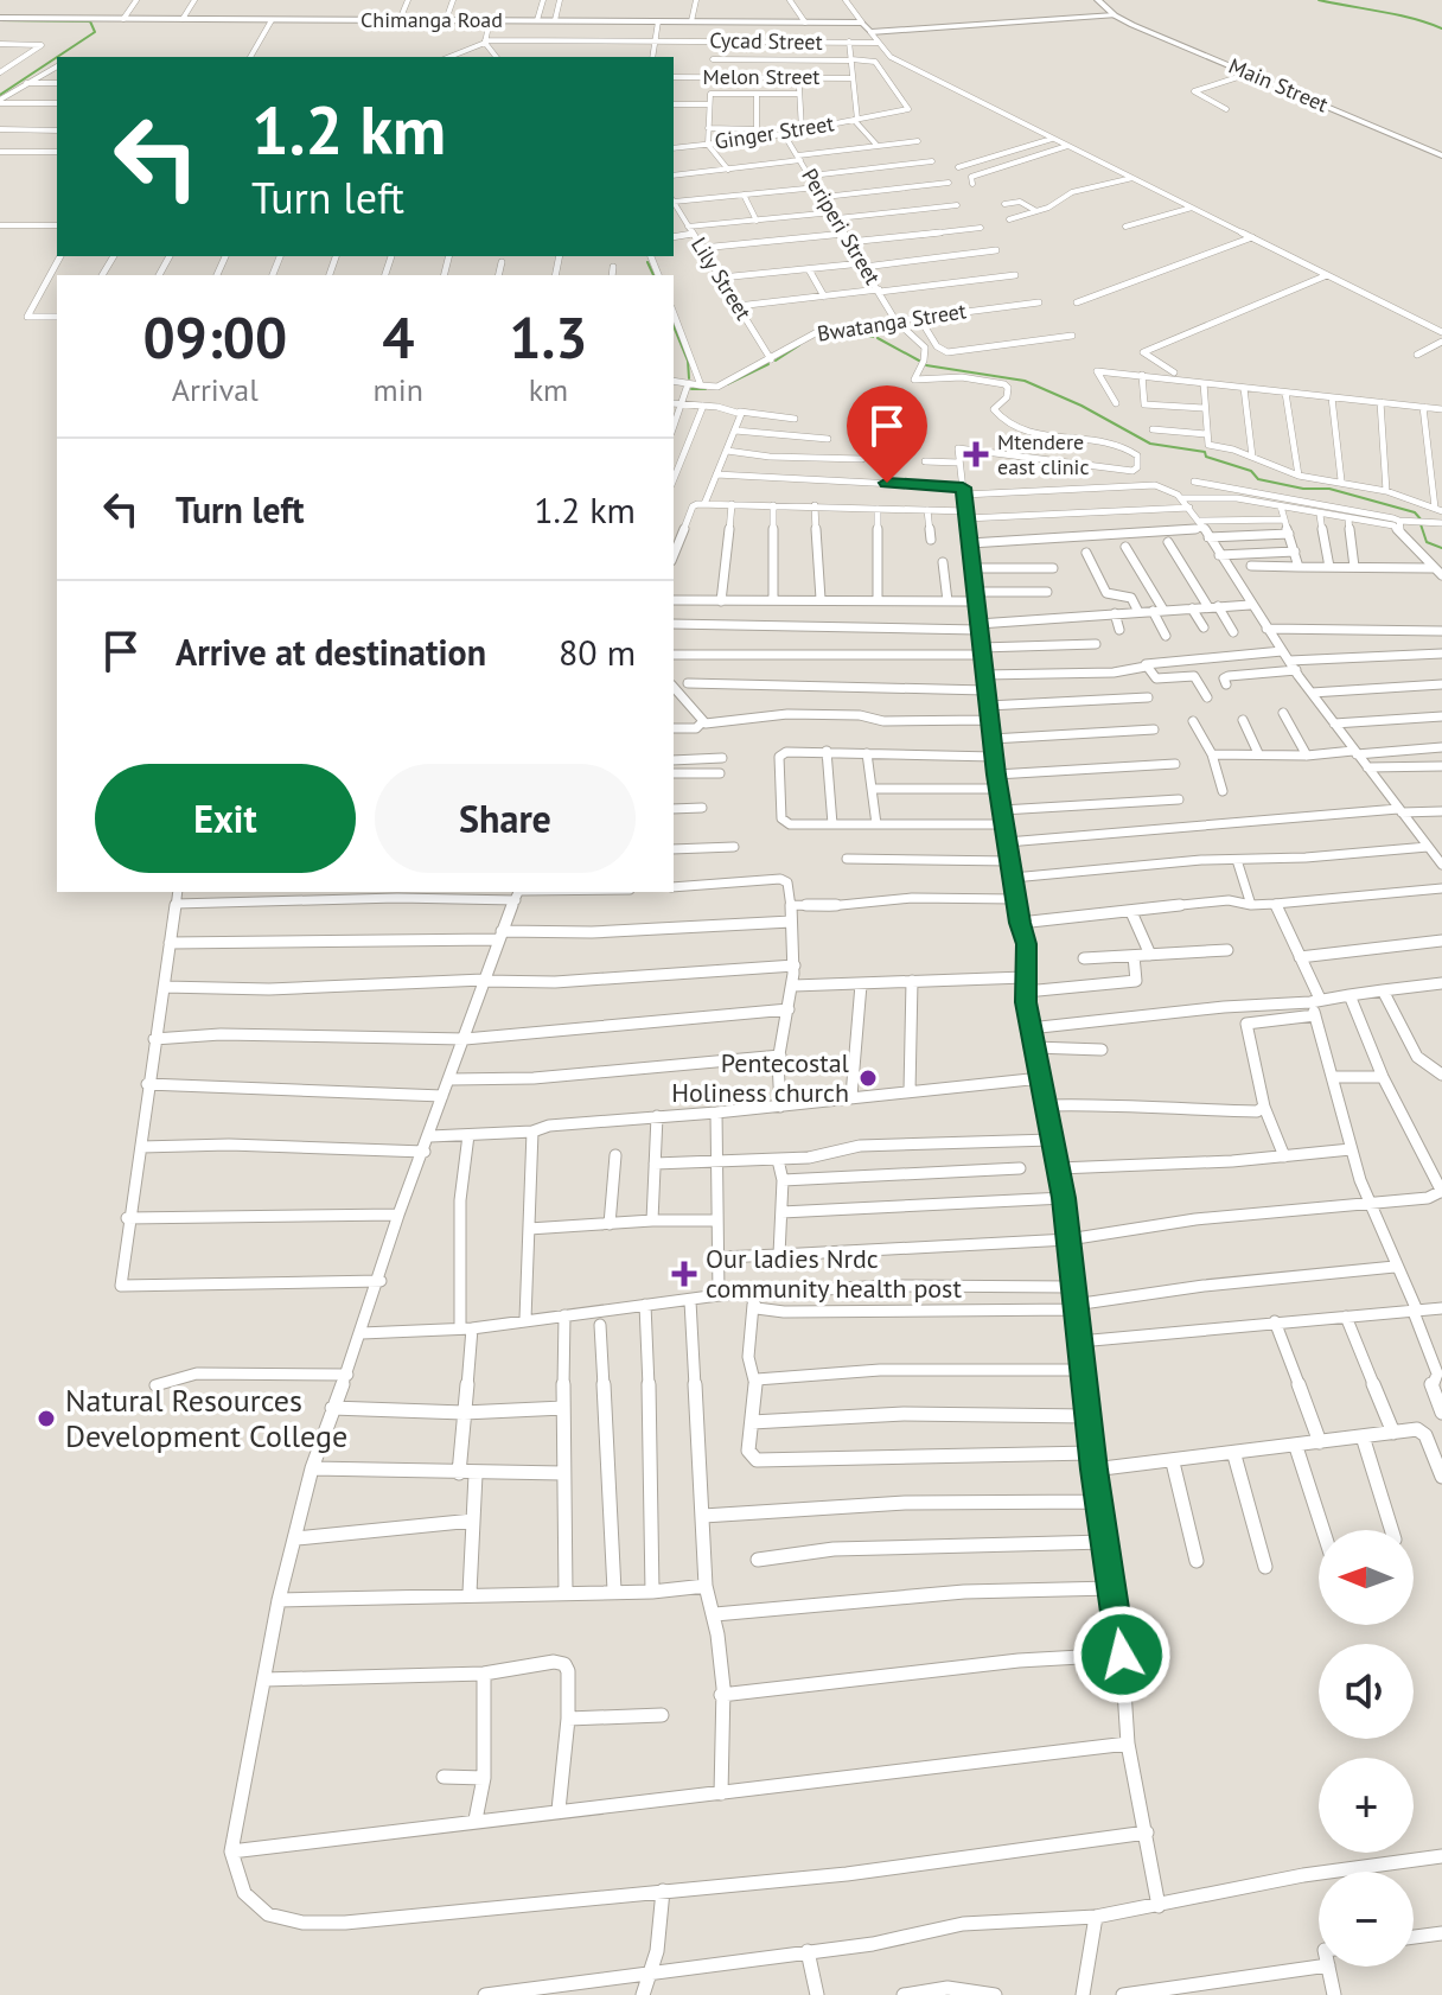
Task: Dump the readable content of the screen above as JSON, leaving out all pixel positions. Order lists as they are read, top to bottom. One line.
{"streets":{"main road":["Main Street"],"street":["Chimanga Road","Cycad Street","Melon Street","Ginger Street","Periperi Street","Lily Street","Bwatanga Street"]},"crossings":[["Cycad Street","Ginger Street"],["Melon Street","Ginger Street"],["Ginger Street","Periperi Street"],["Periperi Street","Bwatanga Street"],["Lily Street","Bwatanga Street"]],"places":{"health":["Mtendere east clinic","Our ladies Nrdc community health post"],"other":["Pentecostal Holiness church","Natural Resources Development College"]},"north":"left","page":{"turn":["1.2 km","Turn left"],"eta":["09:00","Arrival","4","min","1.3","km"],"list":[{"name":"Turn left","value":"1.2 km"},{"name":"Arrive at destination","value":"80 m"}],"buttons":["Exit","Share"],"map_buttons":["+","−"]}}
